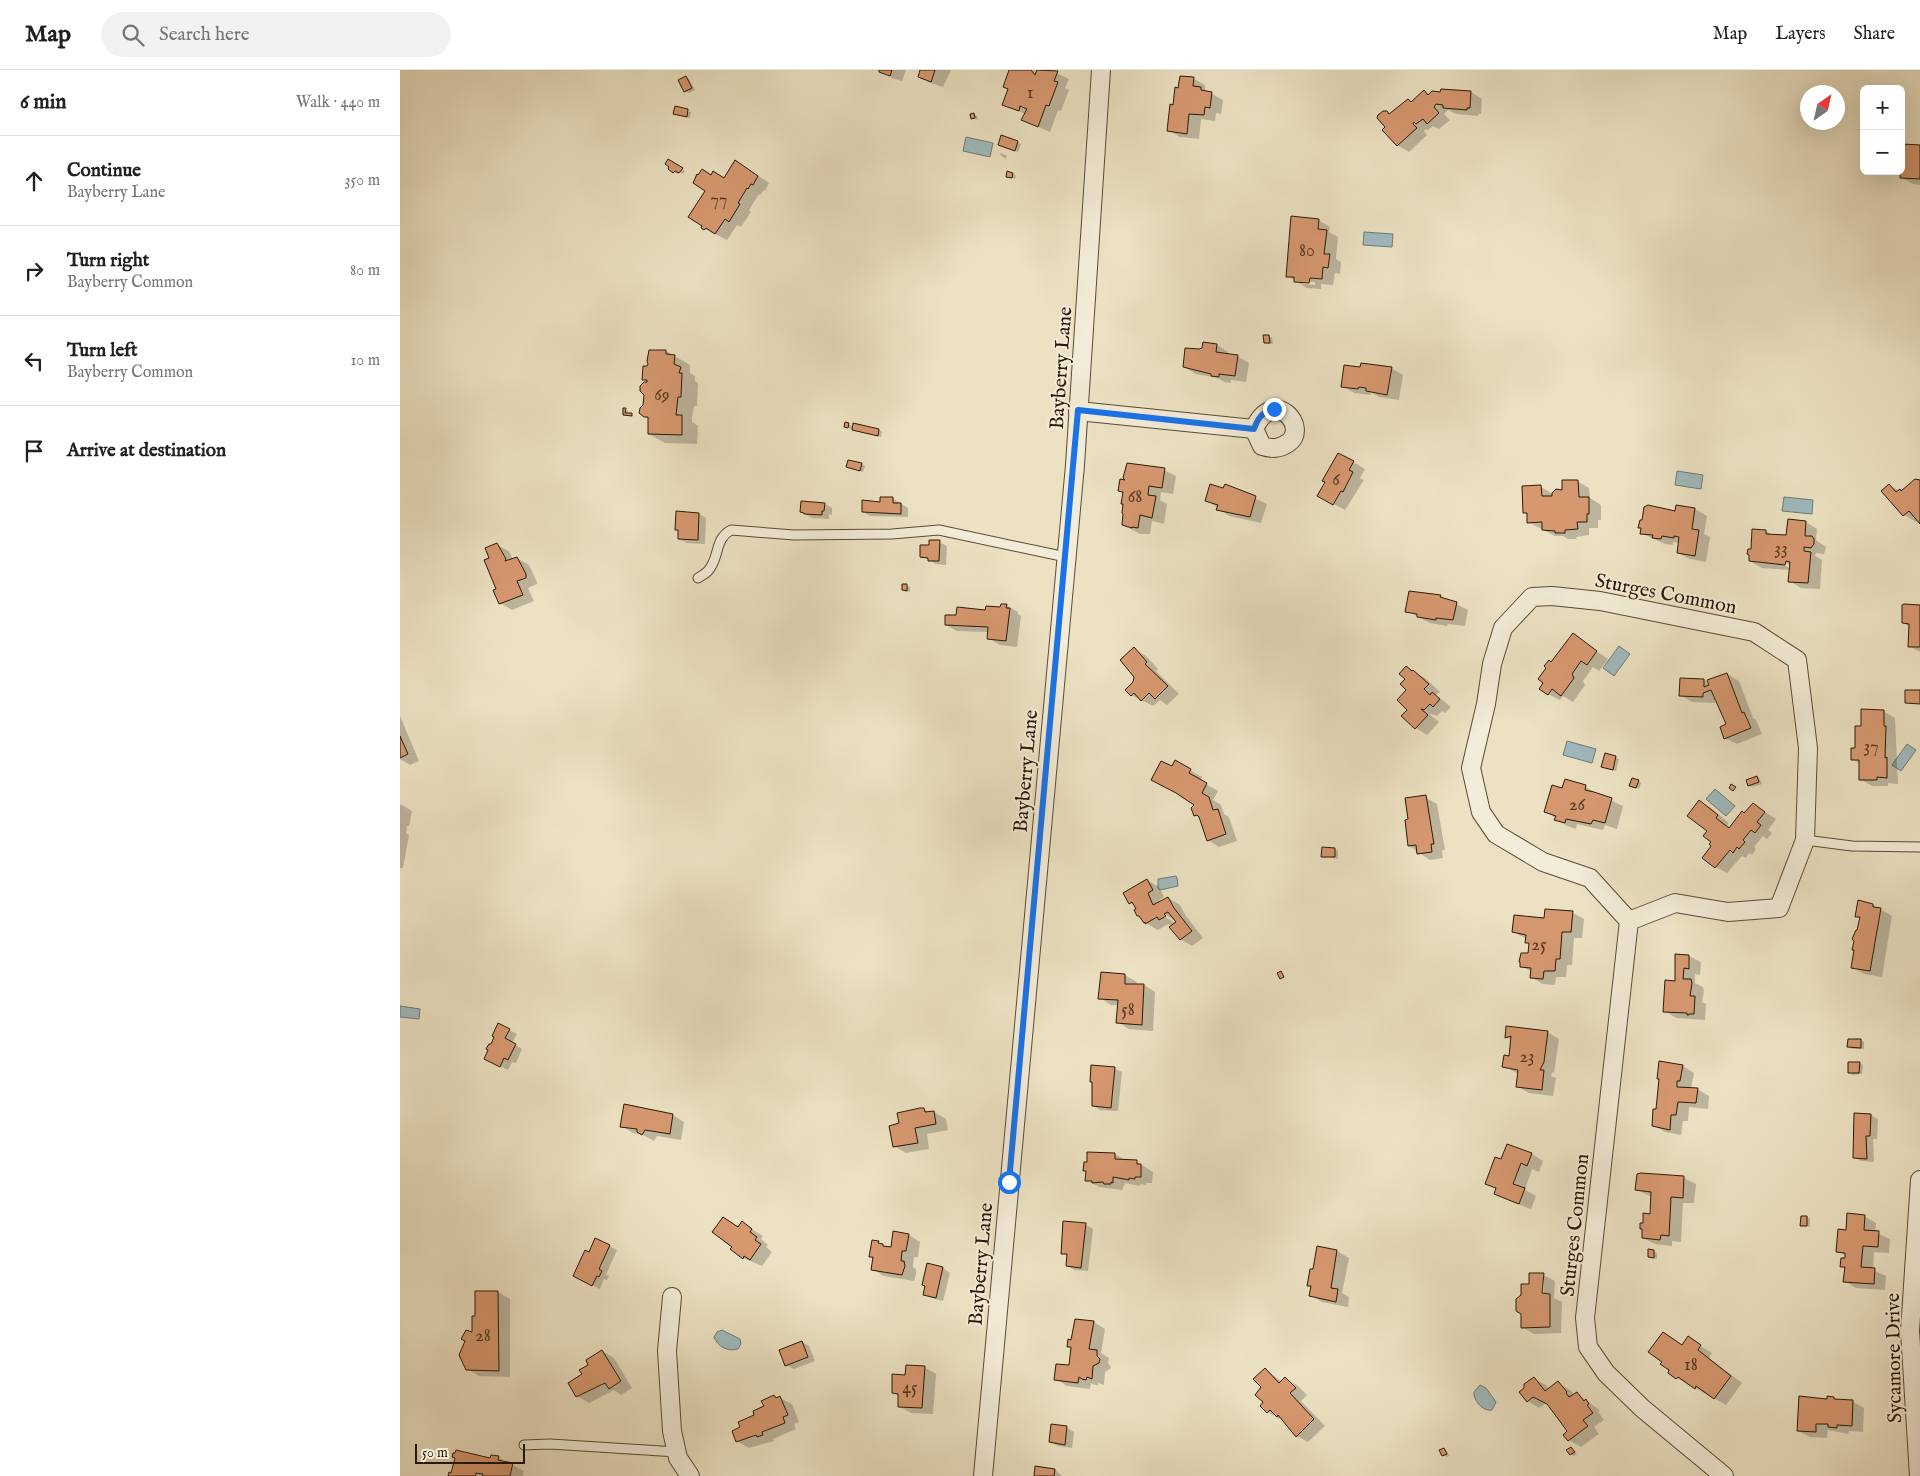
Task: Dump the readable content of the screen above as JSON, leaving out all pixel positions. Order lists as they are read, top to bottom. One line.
{"streets":{"street":["Bayberry Lane","Sturges Common","Sycamore Drive"]},"house_numbers":["1","77","80","69","6","68","33","37","26","25","58","23","28","18","45"],"scale_bar":"50 m","north":"top right","page":{"header":"Map","search":"Search here","nav":["Map","Layers","Share"],"heading":["6 min","Walk · 440 m"],"map_buttons":["+","−"],"list":[["Continue","Bayberry Lane","350 m"],["Turn right","Bayberry Common","80 m"],["Turn left","Bayberry Common","10 m"],"Arrive at destination"],"scale":"50 m"}}
